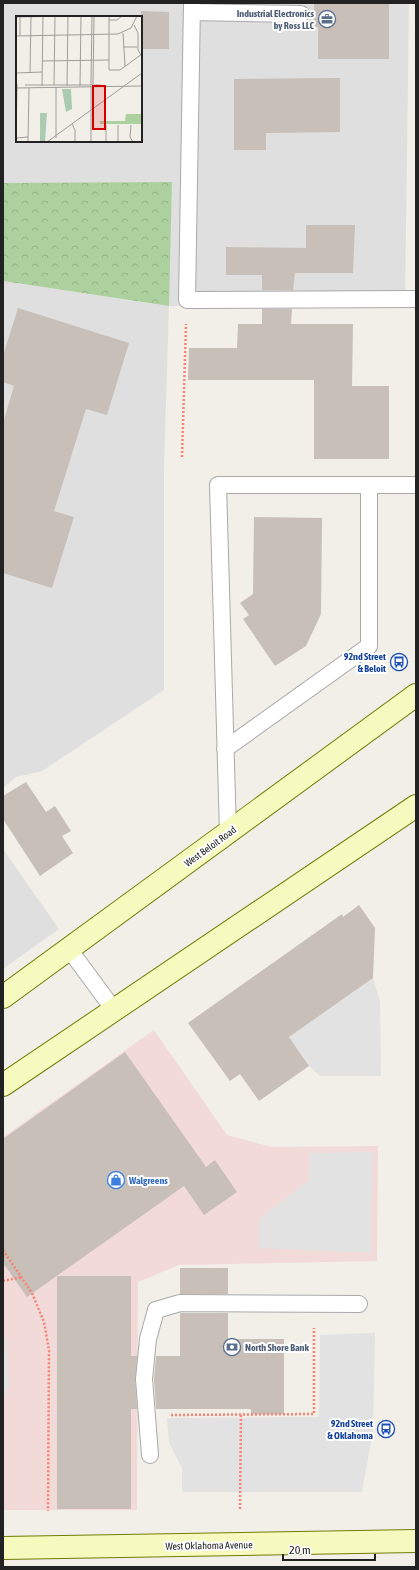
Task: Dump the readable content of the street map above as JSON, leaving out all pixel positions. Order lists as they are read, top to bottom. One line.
{"streets":{"main road":["West Beloit Road","West Oklahoma Avenue"]},"places":{"office":["Industrial Electronics by Ross LLC"],"bus stop":["92nd Street & Beloit","92nd Street & Oklahoma"],"shop":["Walgreens"],"bank":["North Shore Bank"]},"scale_bar":"20 m"}
